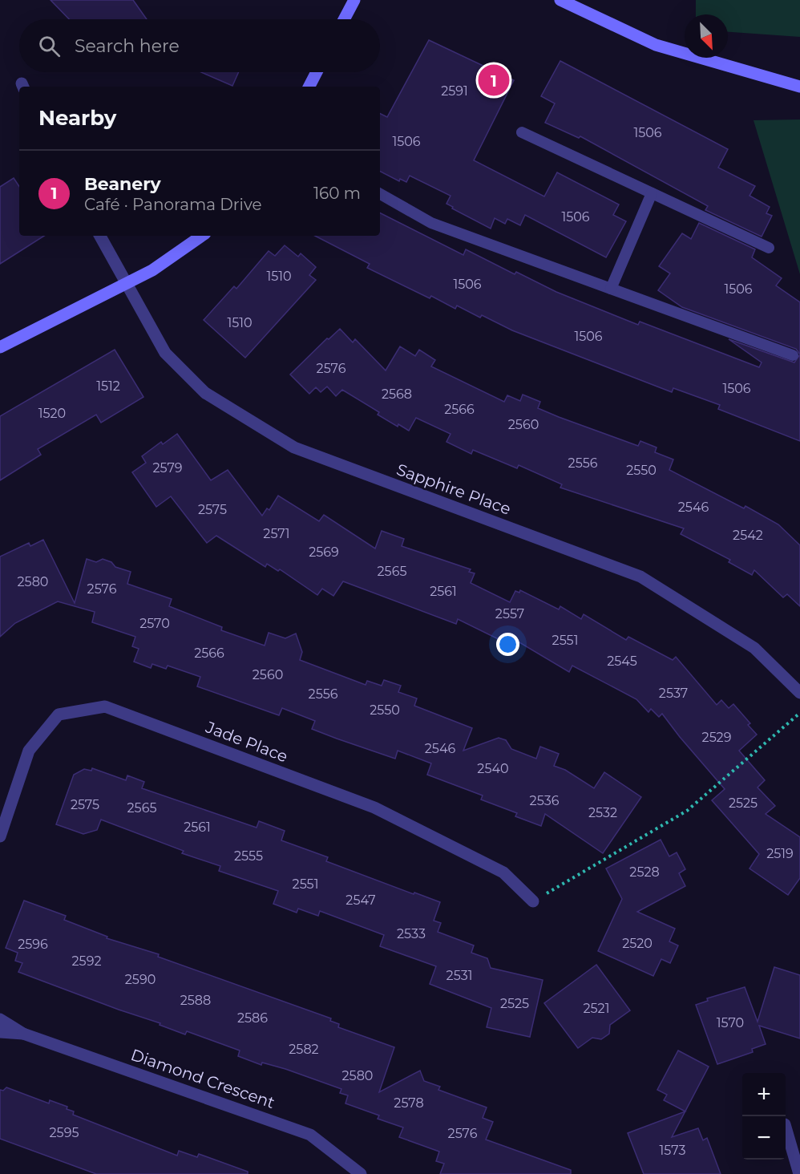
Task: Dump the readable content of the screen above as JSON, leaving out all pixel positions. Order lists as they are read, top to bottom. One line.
{"streets":{"street":["Sapphire Place","Jade Place","Diamond Crescent"]},"house_numbers":["2591","1506","1506","1506","1510","1506","1506","1510","1506","2576","1512","1506","2568","2566","1520","2560","2556","2579","2550","2546","2575","2571","2542","2569","2565","2580","2576","2561","2557","2570","2551","2566","2545","2560","2537","2556","2550","2529","2546","2540","2536","2525","2575","2565","2532","2561","2519","2555","2528","2551","2547","2533","2520","2596","2592","2531","2590","2588","2525","2521","2586","1570","2582","2580","2578","2595","2576","1573"],"north":"bottom right","page":{"search":"Search here","pins":"1","heading":"Nearby","list":[{"mark":"1","name":"Beanery","note":"Café · Panorama Drive","value":"160 m"}],"map_buttons":["+","−"]}}
